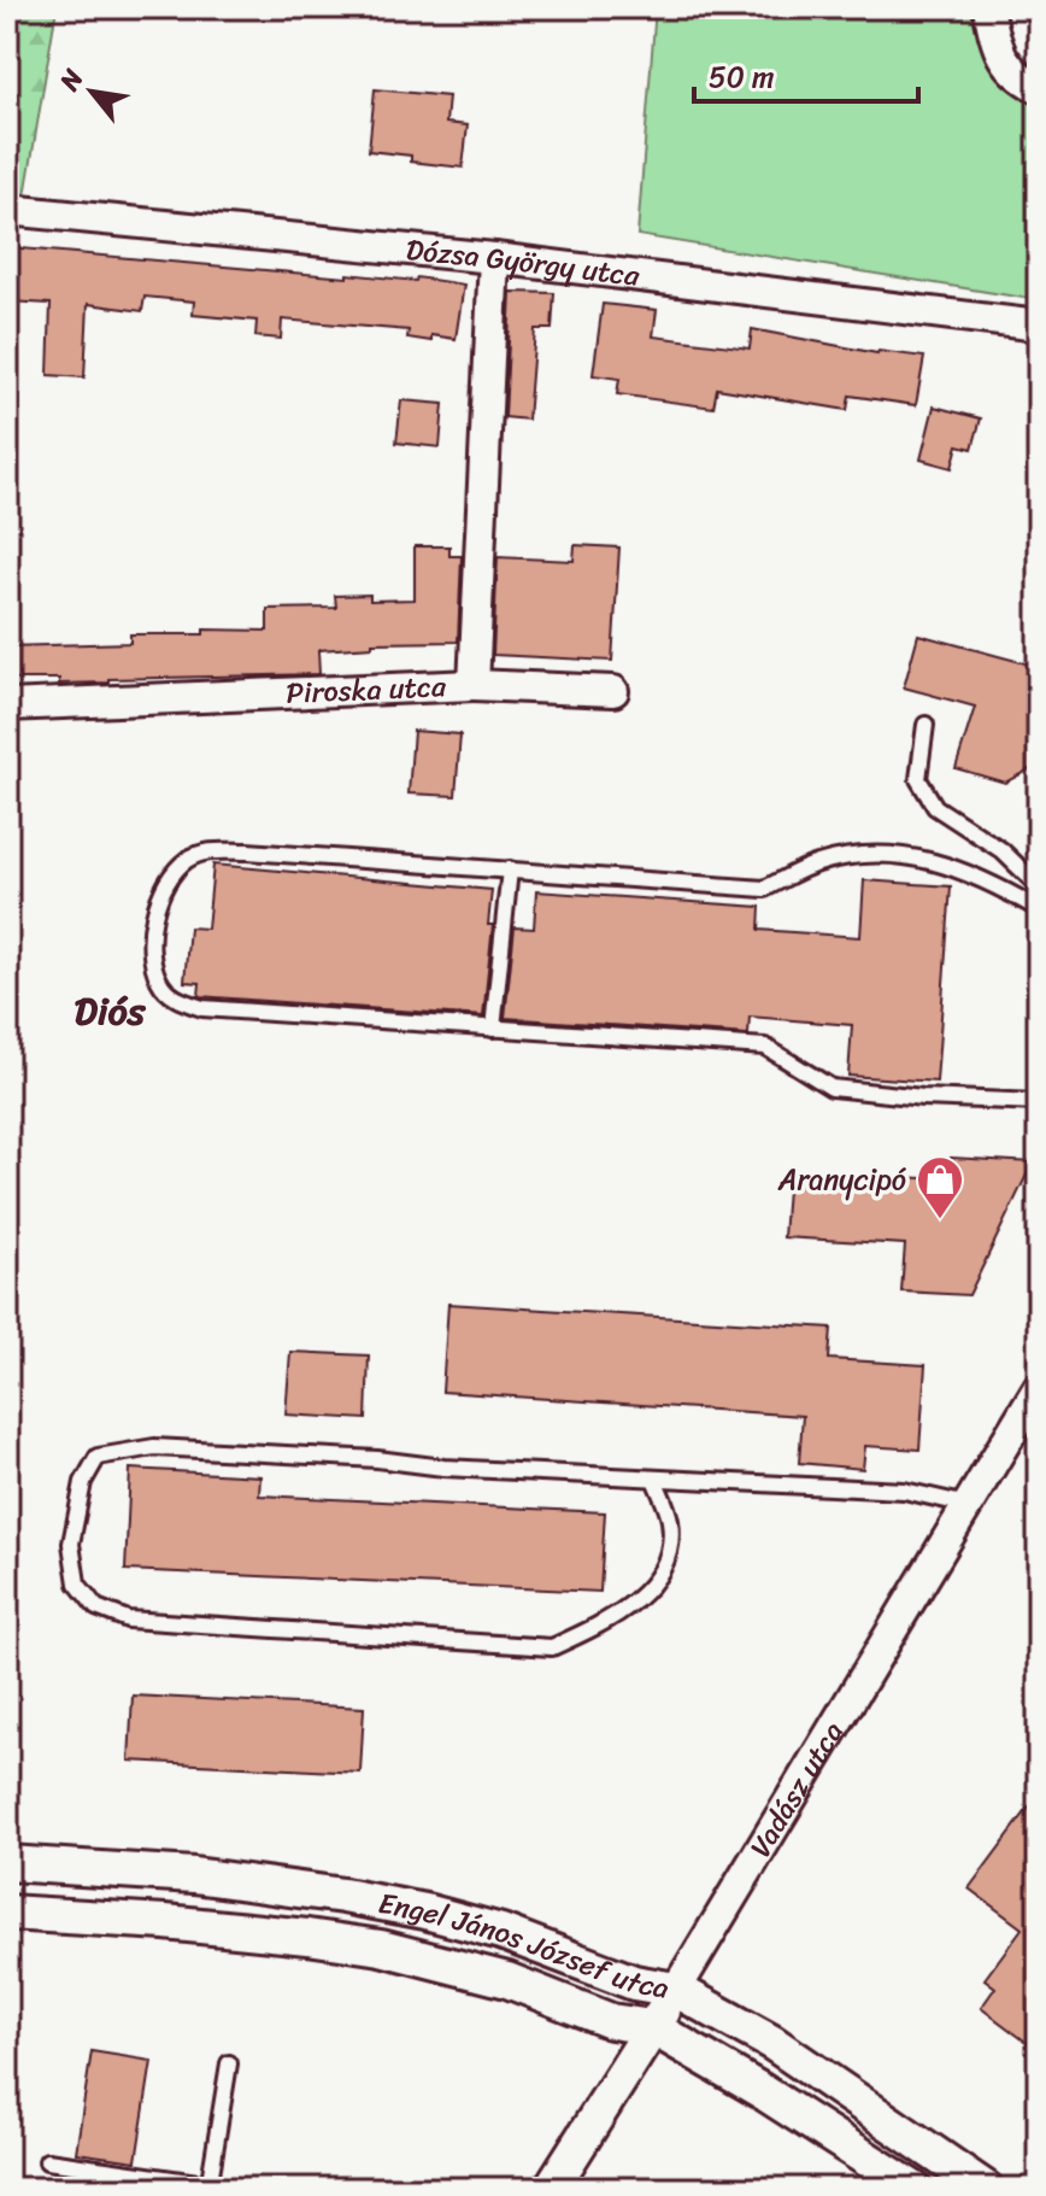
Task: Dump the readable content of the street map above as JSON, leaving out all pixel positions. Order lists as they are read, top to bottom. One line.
{"streets":{"street":["Dózsa György utca","Piroska utca","Vadász utca","Engel János József utca"]},"crossings":[["Dózsa György utca","Piroska utca"],["Vadász utca","Engel János József utca"]],"districts":["Diós"],"places":{"shop":["Aranycipó"]},"scale_bar":"50 m","north":"top left"}
